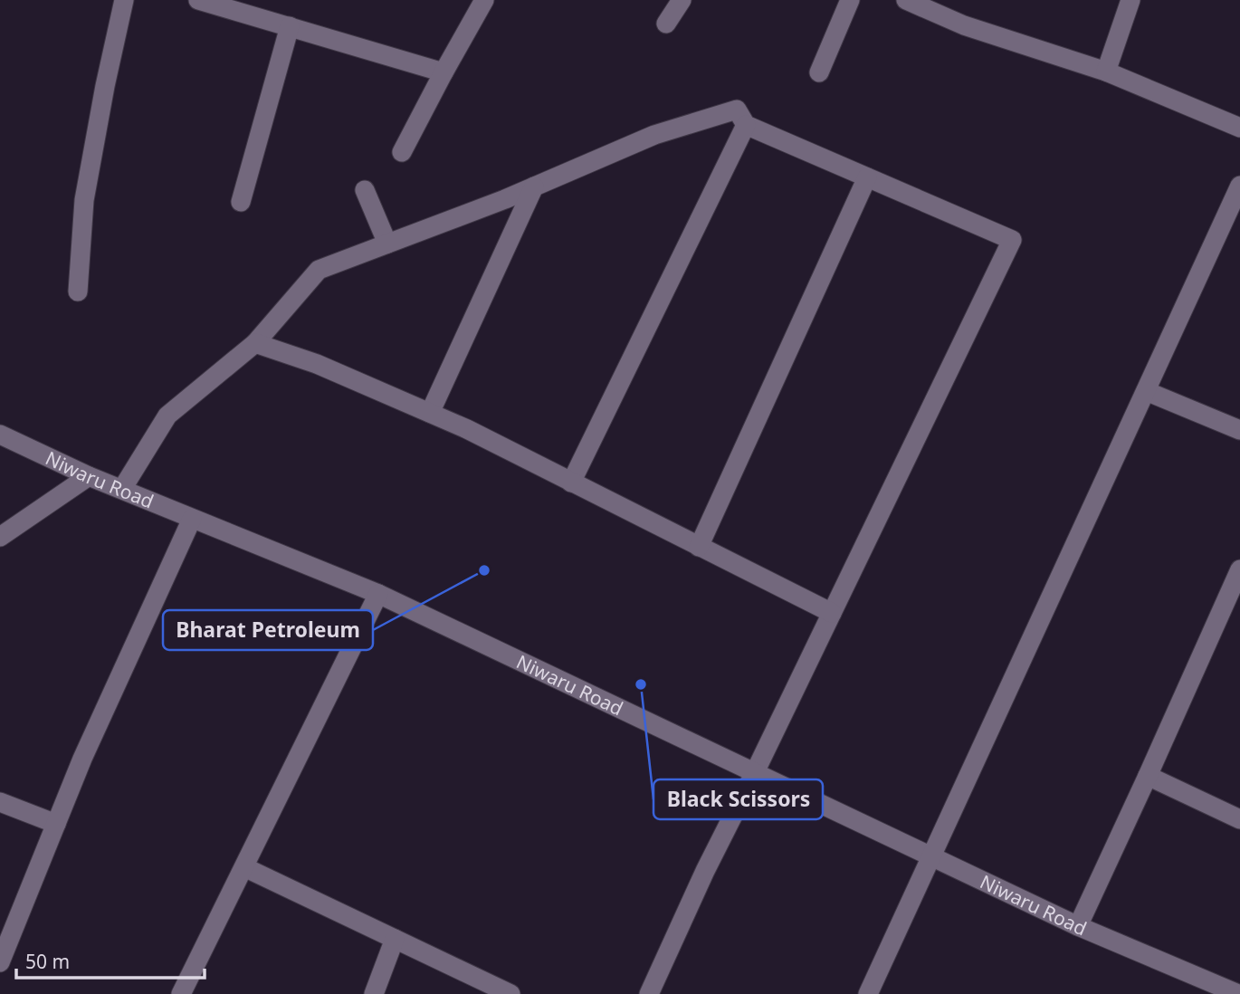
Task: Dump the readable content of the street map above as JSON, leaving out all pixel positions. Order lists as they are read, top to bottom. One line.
{"streets":{"street":["Niwaru Road"]},"places":["Bharat Petroleum","Black Scissors"],"scale_bar":"50 m"}
